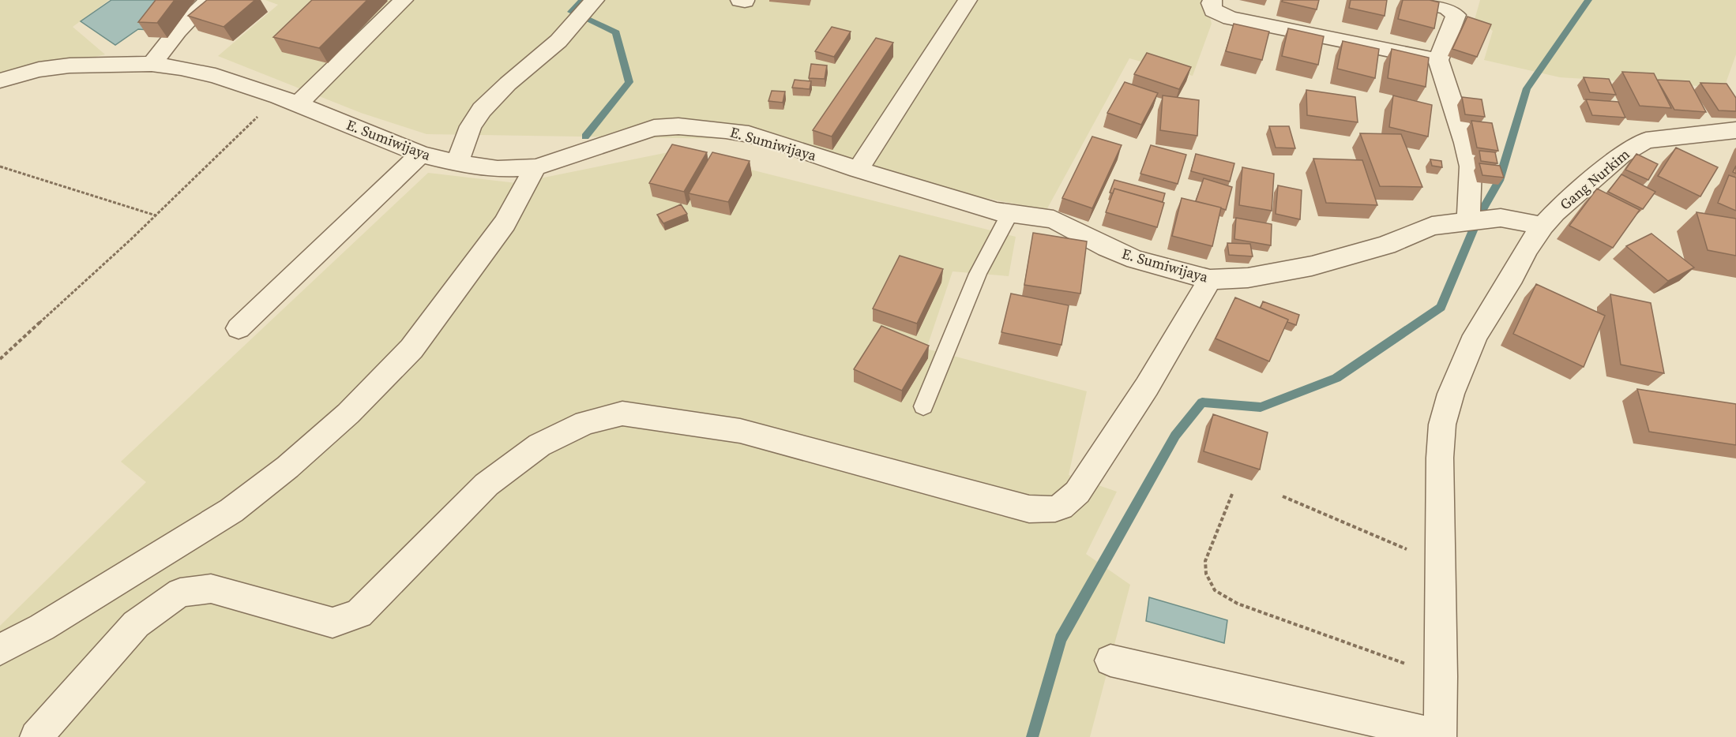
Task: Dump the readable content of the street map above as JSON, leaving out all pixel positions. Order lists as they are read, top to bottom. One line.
{"streets":{"street":["E. Sumiwijaya","Gang Nurkim"]},"crossings":[["E. Sumiwijaya","Gang Nurkim"]]}
